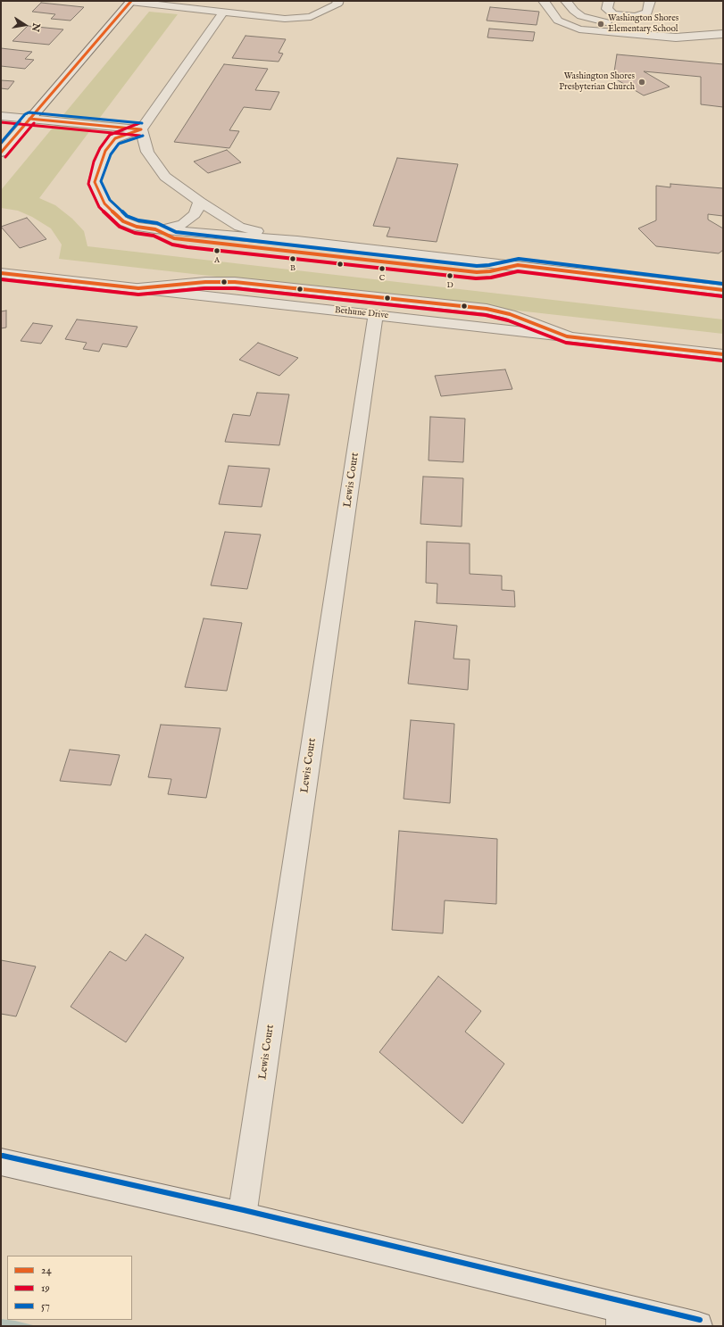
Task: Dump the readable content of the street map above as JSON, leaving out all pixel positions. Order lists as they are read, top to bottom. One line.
{"streets":{"street":["Bethune Drive","Lewis Court"]},"crossings":[["Bethune Drive","Lewis Court"]],"places":["Washington Shores Elementary School","Washington Shores Presbyterian Church","A","B","C","D"],"lines":["transit line 24","transit line 57","transit line 19"],"legend":["24","19","57"],"north":"right"}
